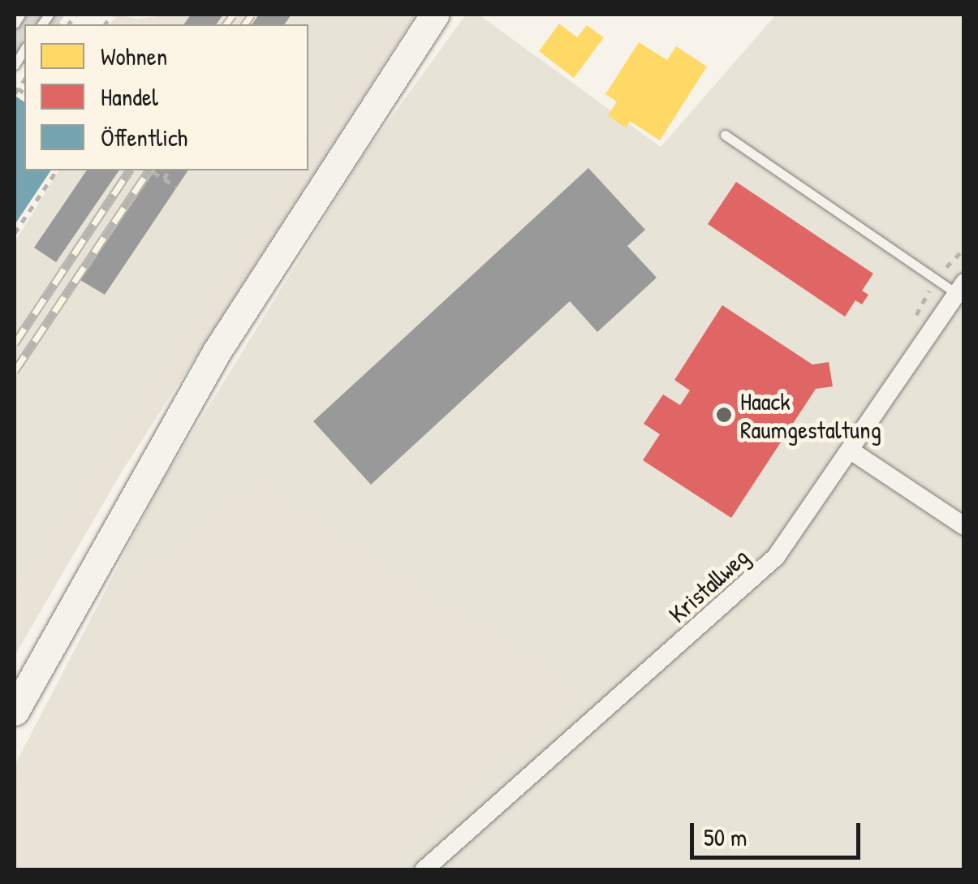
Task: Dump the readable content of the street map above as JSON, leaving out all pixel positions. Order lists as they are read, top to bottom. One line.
{"streets":{"street":["Kristallweg"]},"places":["Haack Raumgestaltung"],"legend":["Wohnen","Handel","Öffentlich"],"scale_bar":"50 m"}
